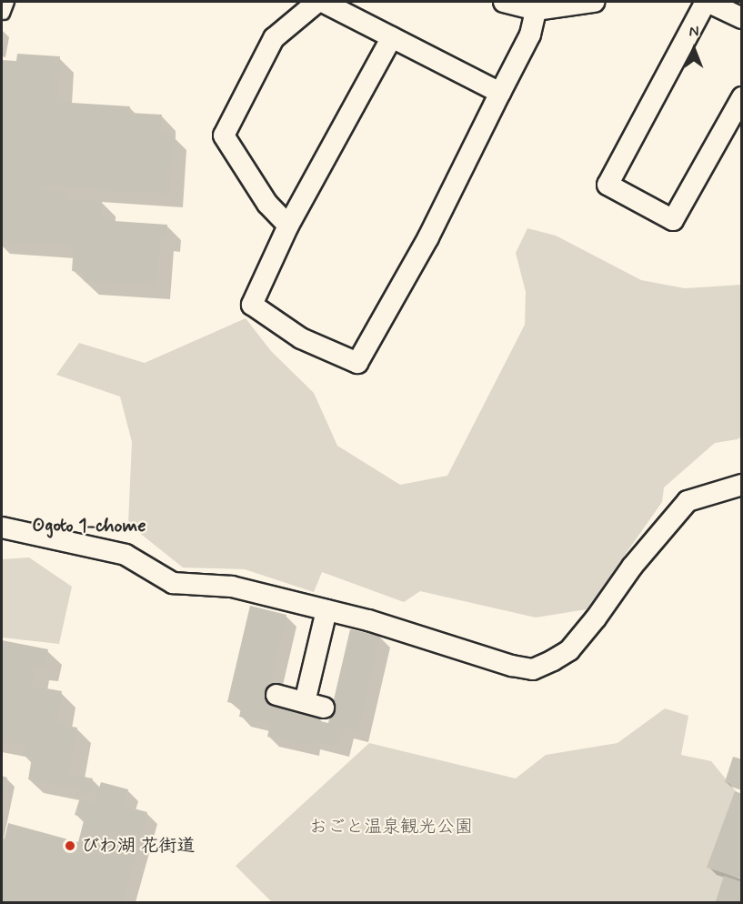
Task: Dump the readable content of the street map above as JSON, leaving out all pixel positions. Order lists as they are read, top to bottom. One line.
{"districts":["Ogoto 1-chome"],"parks":["おごと温泉観光公園"],"places":["びわ湖 花街道"],"north":"top"}
